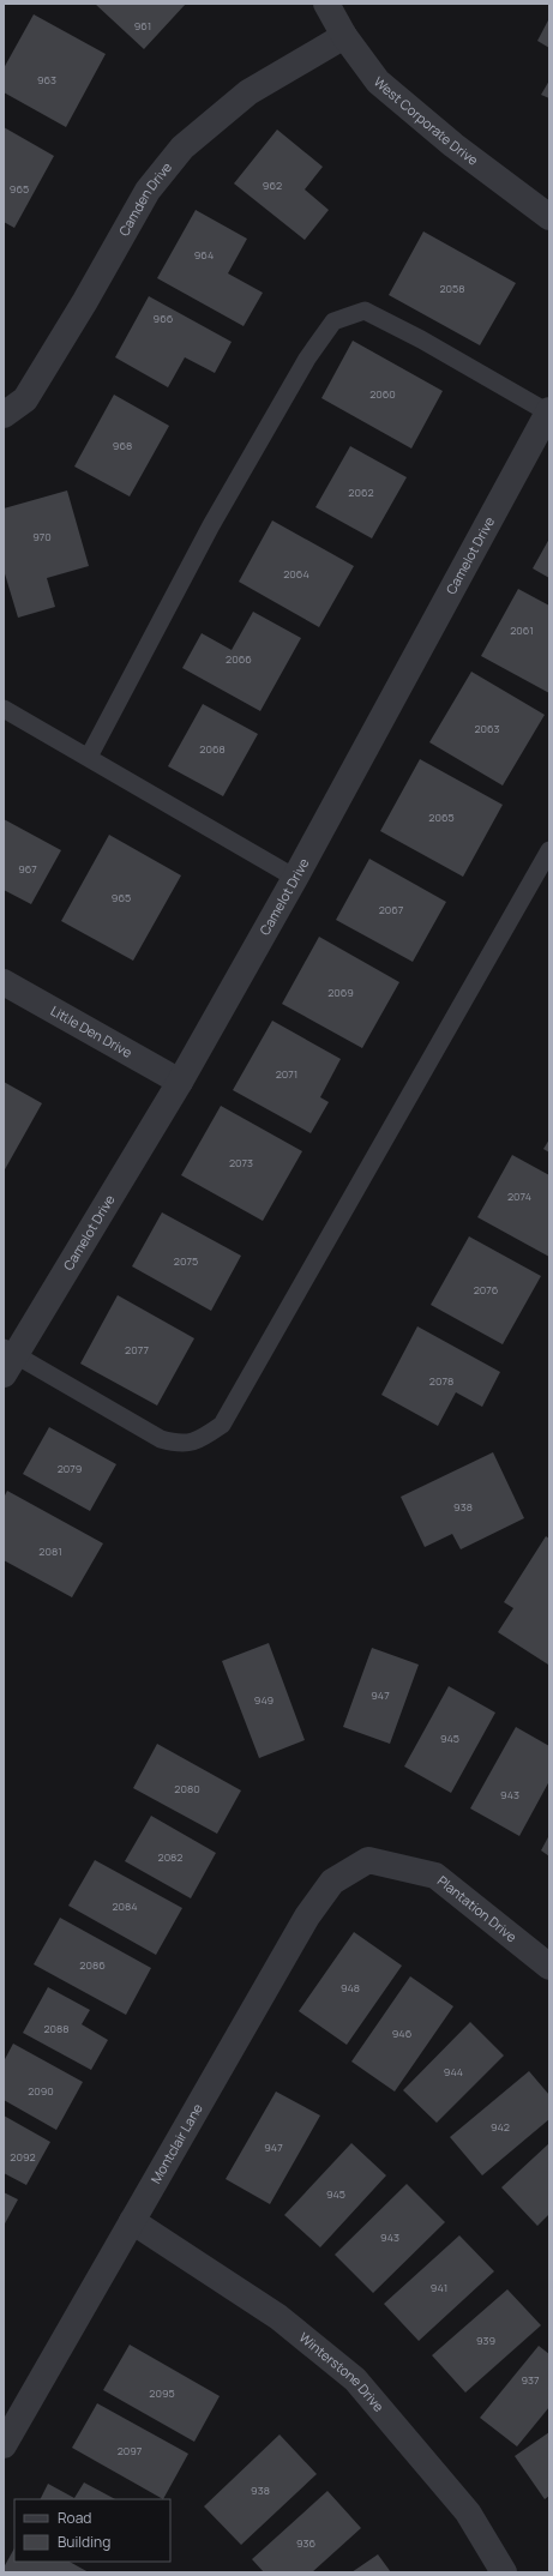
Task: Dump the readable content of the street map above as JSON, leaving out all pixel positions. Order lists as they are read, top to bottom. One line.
{"streets":{"street":["West Corporate Drive","Camden Drive","Camelot Drive","Little Den Drive","Plantation Drive","Montclair Lane","Winterstone Drive"]},"crossings":[["West Corporate Drive","Camden Drive"],["Camelot Drive","Little Den Drive"],["Plantation Drive","Montclair Lane"],["Montclair Lane","Winterstone Drive"]],"house_numbers":["961","963","962","965","964","2058","966","2060","968","2062","970","2064","2061","2066","2063","2068","2065","967","965","2067","2069","2071","2073","2074","2075","2076","2077","2078","2079","938","2081","947","949","945","2080","943","2082","2084","2086","948","2088","946","944","2090","942","947","2092","945","943","941","939","937","2095","2097","938","936"],"legend":["Road","Building"]}
